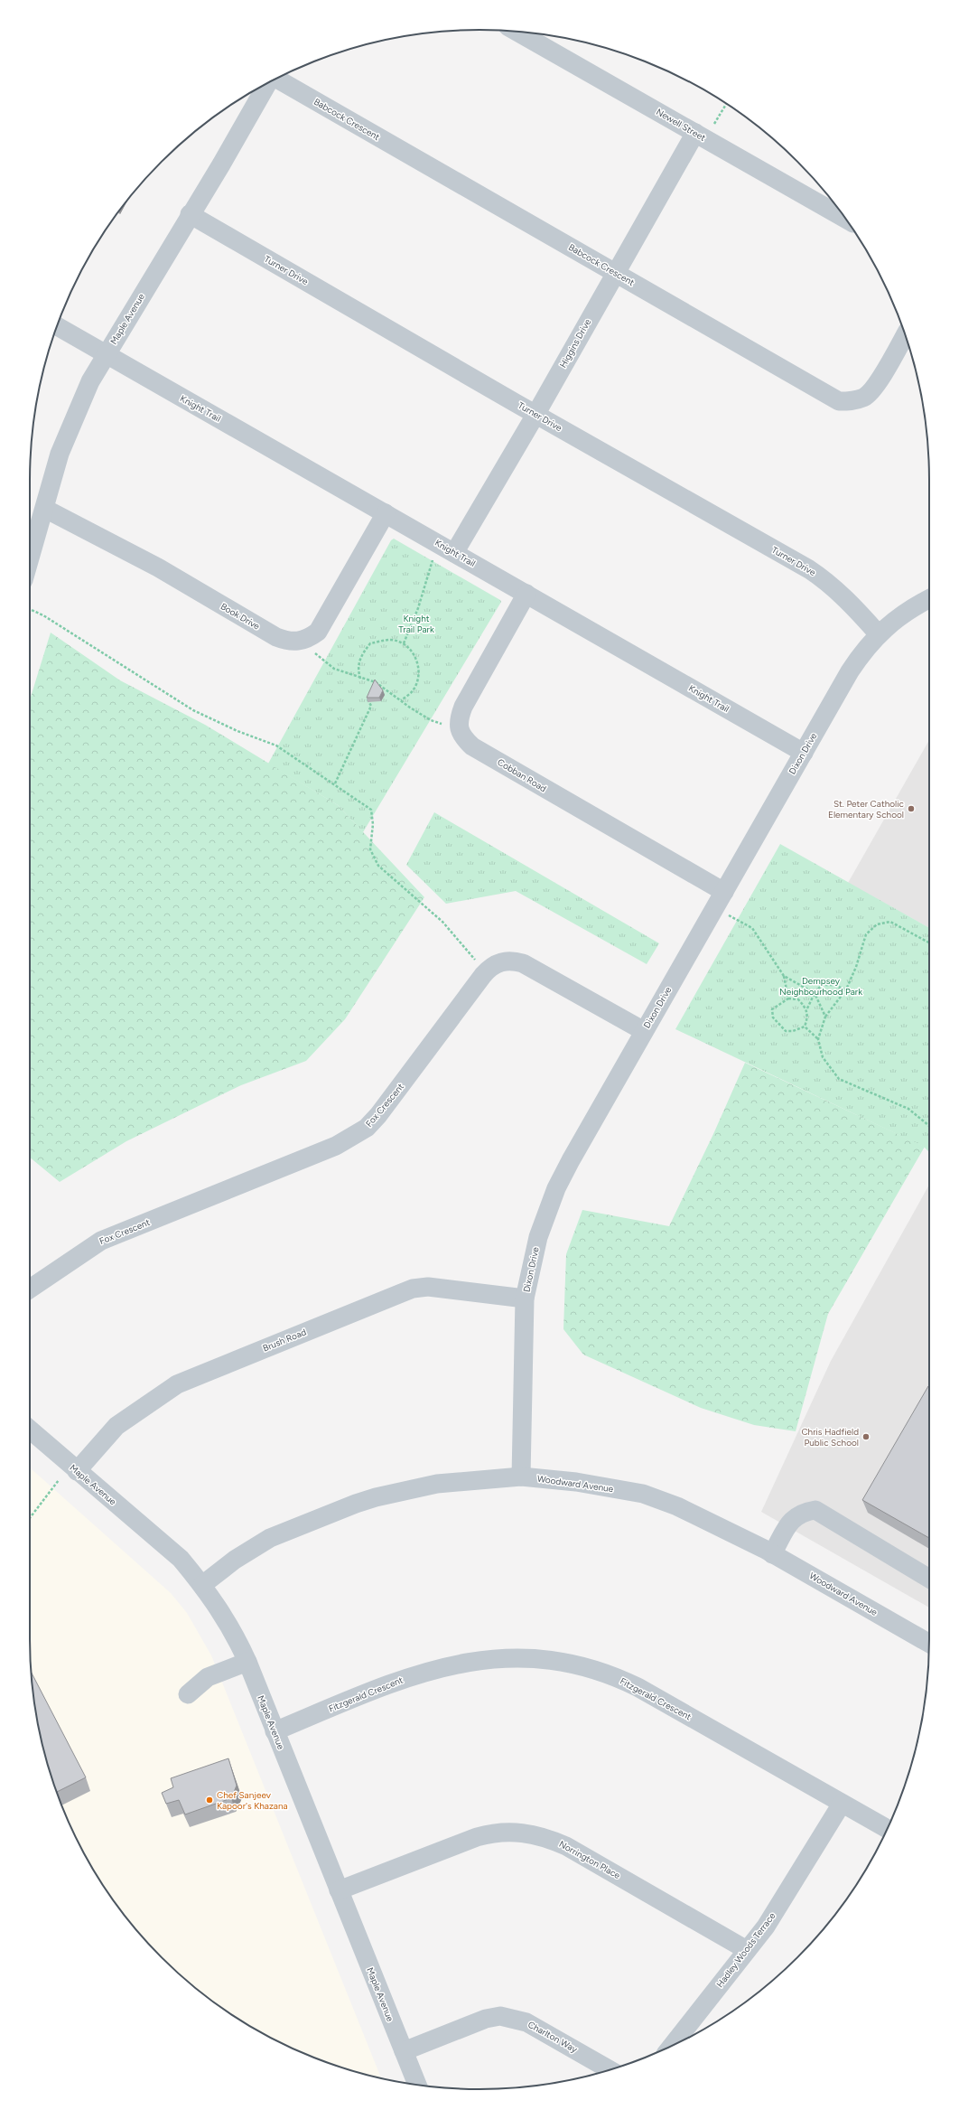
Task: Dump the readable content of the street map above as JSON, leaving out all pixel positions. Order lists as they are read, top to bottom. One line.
{"streets":{"street":["Babcock Crescent","Newell Street","Turner Drive","Maple Avenue","Higgins Drive","Knight Trail","Book Drive","Dixon Drive","Cobban Road","Fox Crescent","Brush Road","Woodward Avenue","Fitzgerald Crescent","Norrington Place","Hadley Woods Terrace","Charlton Way"]},"crossings":[["Babcock Crescent","Higgins Drive"],["Newell Street","Higgins Drive"],["Turner Drive","Maple Avenue"],["Turner Drive","Higgins Drive"],["Turner Drive","Dixon Drive"],["Maple Avenue","Knight Trail"],["Maple Avenue","Book Drive"],["Maple Avenue","Brush Road"],["Maple Avenue","Woodward Avenue"],["Maple Avenue","Fitzgerald Crescent"],["Maple Avenue","Norrington Place"],["Maple Avenue","Charlton Way"],["Higgins Drive","Knight Trail"],["Knight Trail","Book Drive"],["Knight Trail","Dixon Drive"],["Knight Trail","Cobban Road"],["Dixon Drive","Cobban Road"],["Dixon Drive","Fox Crescent"],["Dixon Drive","Brush Road"],["Dixon Drive","Woodward Avenue"],["Fitzgerald Crescent","Hadley Woods Terrace"],["Norrington Place","Hadley Woods Terrace"]],"parks":["Knight Trail Park","Dempsey Neighbourhood Park"],"places":["St. Peter Catholic Elementary School","Chris Hadfield Public School","Chef Sanjeev Kapoor's Khazana"]}
